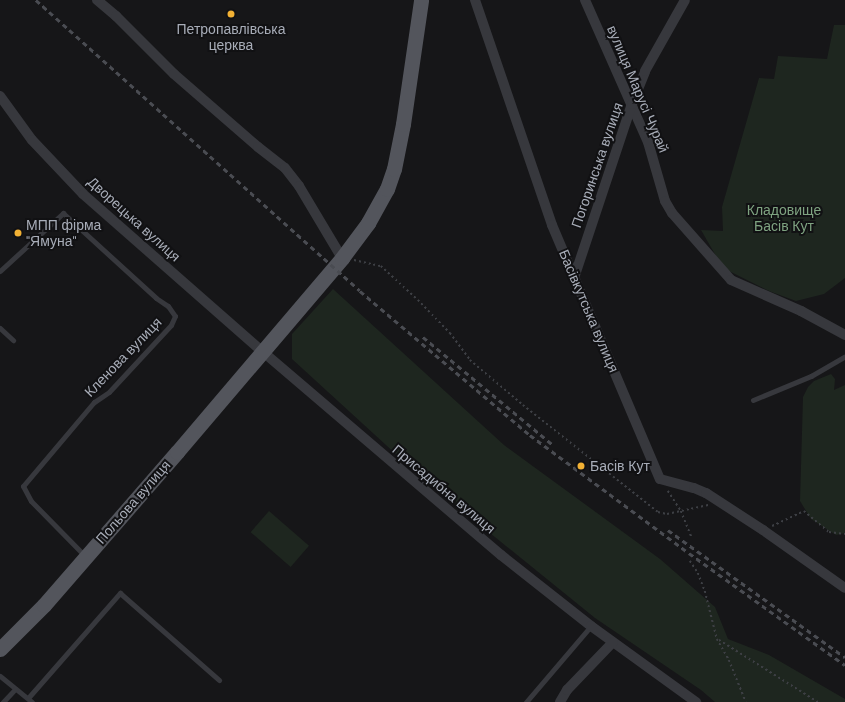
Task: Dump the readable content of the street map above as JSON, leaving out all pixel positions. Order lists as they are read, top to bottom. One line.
{"streets":{"main road":["Польова вулиця"],"street":["вулиця Марусі Чурай","Погоринська вулиця","Дворецька вулиця","Басівкутська вулиця","Присадибна вулиця"],"lane":["Кленова вулиця"]},"crossings":[["вулиця Марусі Чурай","Погоринська вулиця"],["Погоринська вулиця","Басівкутська вулиця"],["Дворецька вулиця","Присадибна вулиця"],["Дворецька вулиця","Польова вулиця"],["Кленова вулиця","Польова вулиця"],["Присадибна вулиця","Польова вулиця"]],"parks":["Кладовище Басів Кут"],"places":["Петропавлівська церква","МПП фірма \"Ямуна\"","Басів Кут"]}
